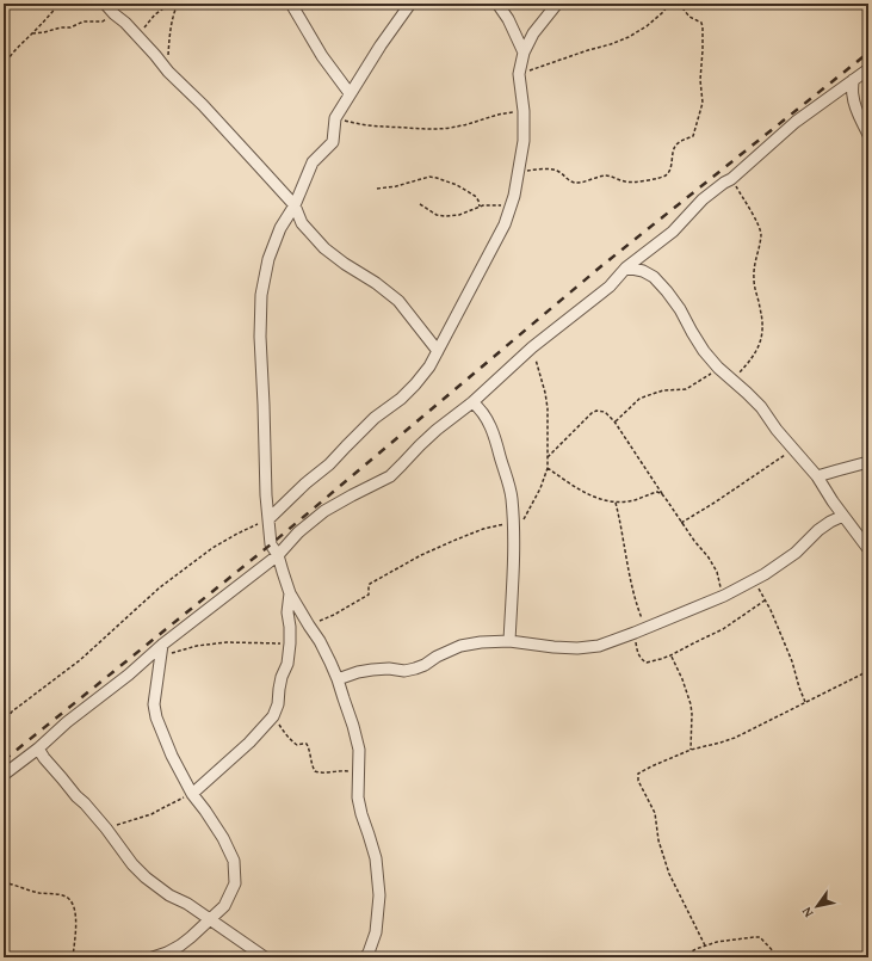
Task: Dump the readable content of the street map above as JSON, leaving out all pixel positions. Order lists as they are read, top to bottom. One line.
{"north":"bottom left"}
